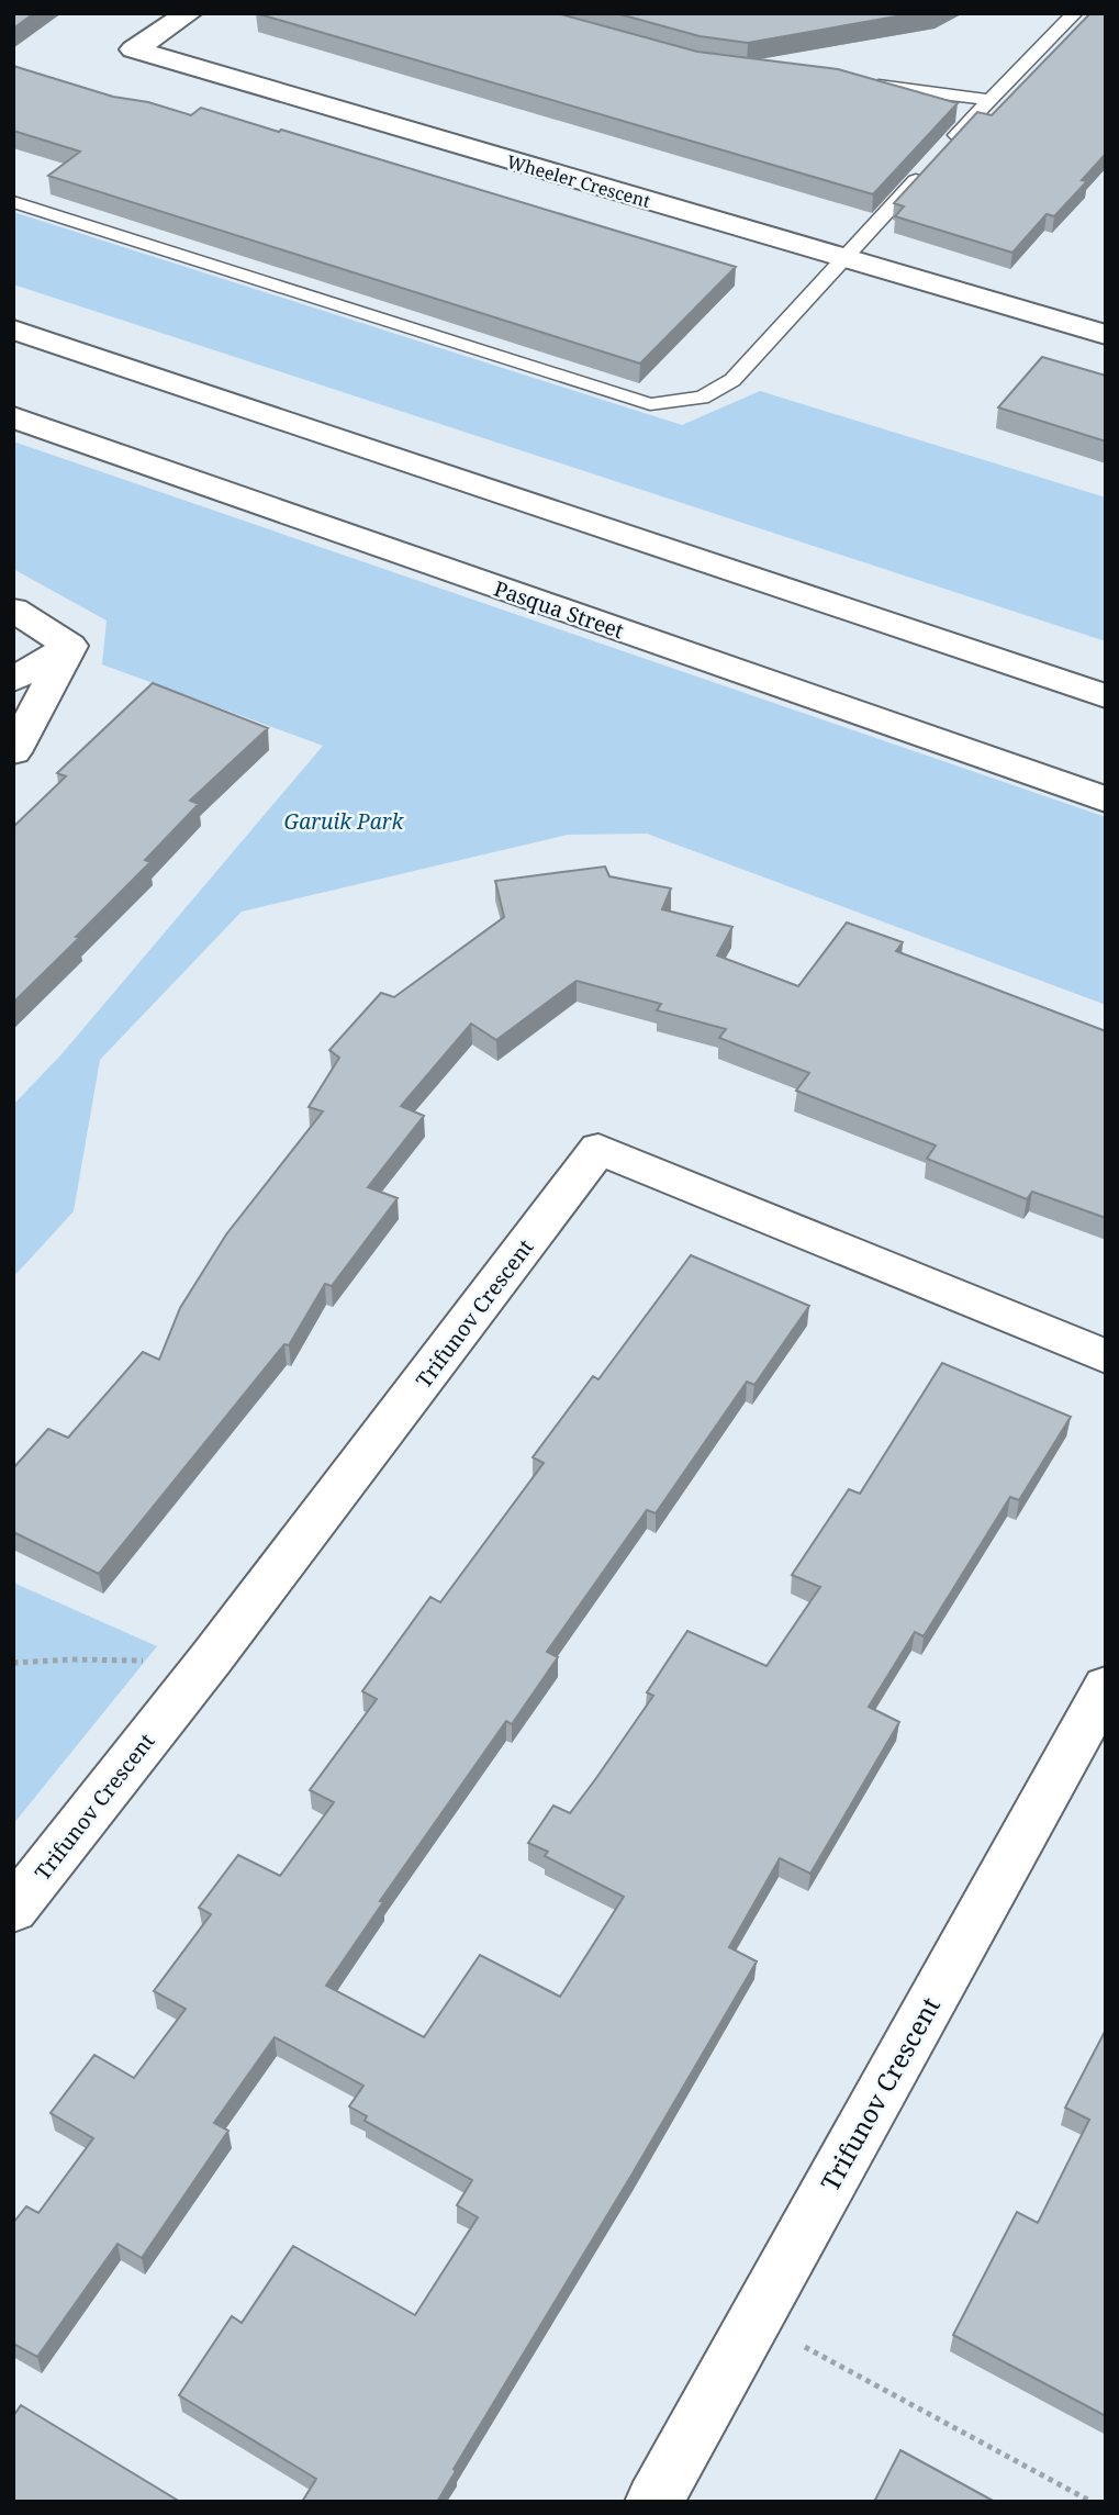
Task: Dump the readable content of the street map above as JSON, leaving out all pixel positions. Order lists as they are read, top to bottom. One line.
{"streets":{"street":["Wheeler Crescent","Pasqua Street","Trifunov Crescent"]},"parks":["Garuik Park"]}
